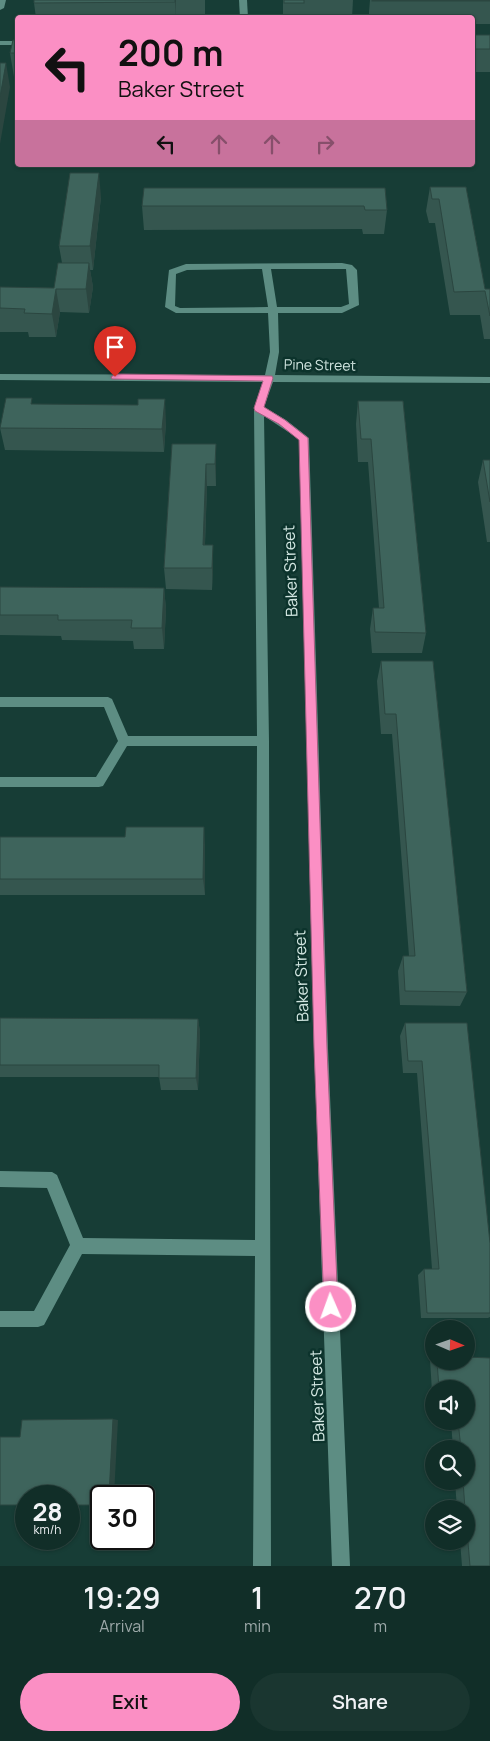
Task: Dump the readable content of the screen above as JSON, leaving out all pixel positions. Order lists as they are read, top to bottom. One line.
{"streets":{"street":["Pine Street","Baker Street"]},"crossings":[["Pine Street","Baker Street"]],"north":"right","page":{"turn":["200 m","Baker Street"],"speed":"28 km/h","limit":"30","eta":["19:29","Arrival","1","min","270","m"],"buttons":["Exit","Share"]}}
